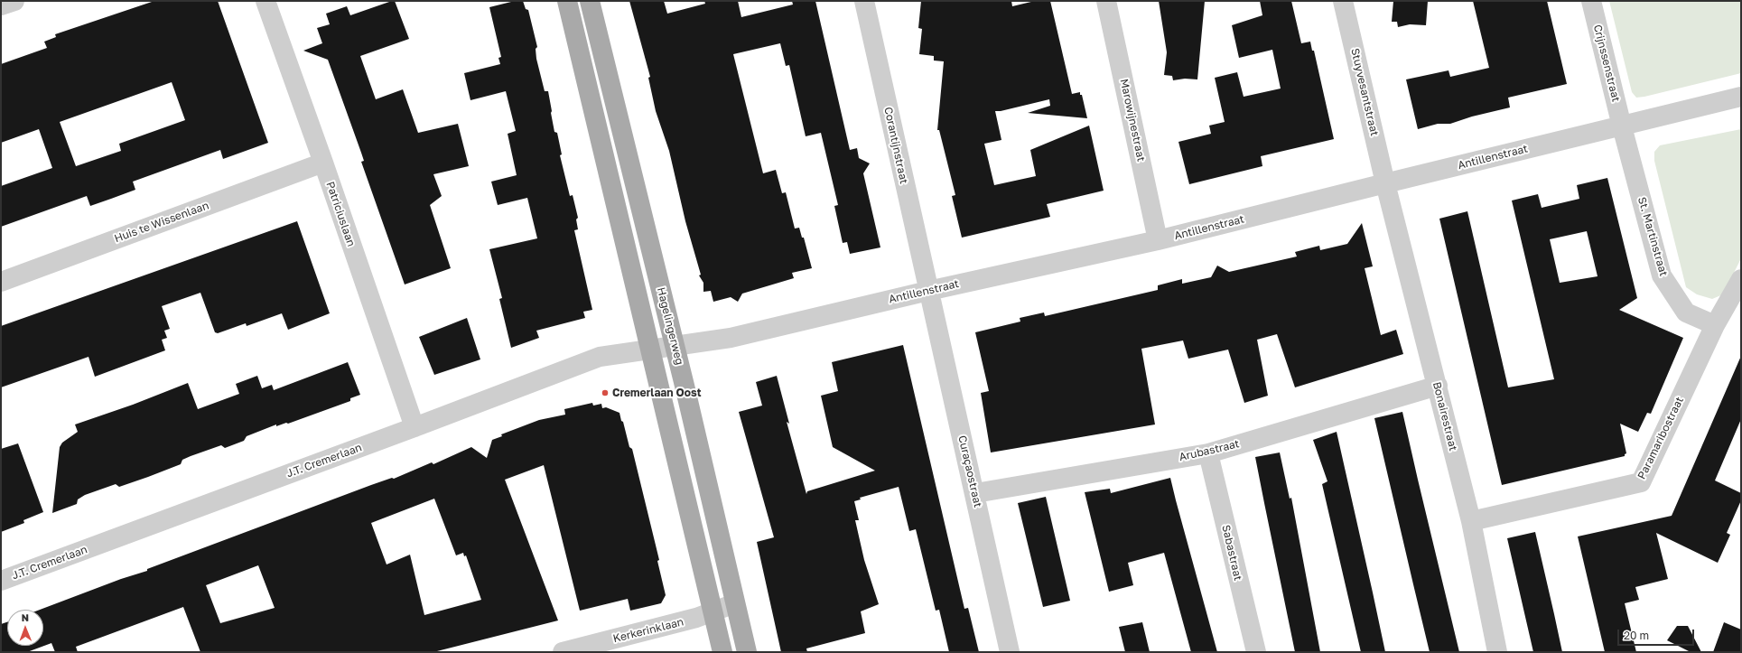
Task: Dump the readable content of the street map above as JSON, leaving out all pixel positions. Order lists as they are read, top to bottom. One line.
{"streets":{"main road":["Hagelingerweg"],"street":["Crijnssenstraat","Stuyvesantstraat","Marowijnestraat","Corantijnstraat","Antillenstraat","Patriciuslaan","Huis te Wissenlaan","St. Martinstraat","Bonairestraat","Paramaribostraat","Arubastraat","J.T. Cremerlaan","Curaçaostraat","Sabastraat","Kerkerinklaan"]},"crossings":[["Crijnssenstraat","Antillenstraat"],["Crijnssenstraat","St. Martinstraat"],["Stuyvesantstraat","Antillenstraat"],["Stuyvesantstraat","Bonairestraat"],["Marowijnestraat","Antillenstraat"],["Corantijnstraat","Antillenstraat"],["Corantijnstraat","Curaçaostraat"],["Antillenstraat","St. Martinstraat"],["Antillenstraat","Hagelingerweg"],["Antillenstraat","Bonairestraat"],["Antillenstraat","J.T. Cremerlaan"],["Antillenstraat","Curaçaostraat"],["Patriciuslaan","Huis te Wissenlaan"],["Patriciuslaan","J.T. Cremerlaan"],["St. Martinstraat","Paramaribostraat"],["Hagelingerweg","Kerkerinklaan"],["Bonairestraat","Paramaribostraat"],["Bonairestraat","Arubastraat"],["Arubastraat","Curaçaostraat"],["Arubastraat","Sabastraat"]],"places":["Cremerlaan Oost"],"scale_bar":"20 m","north":"top"}
